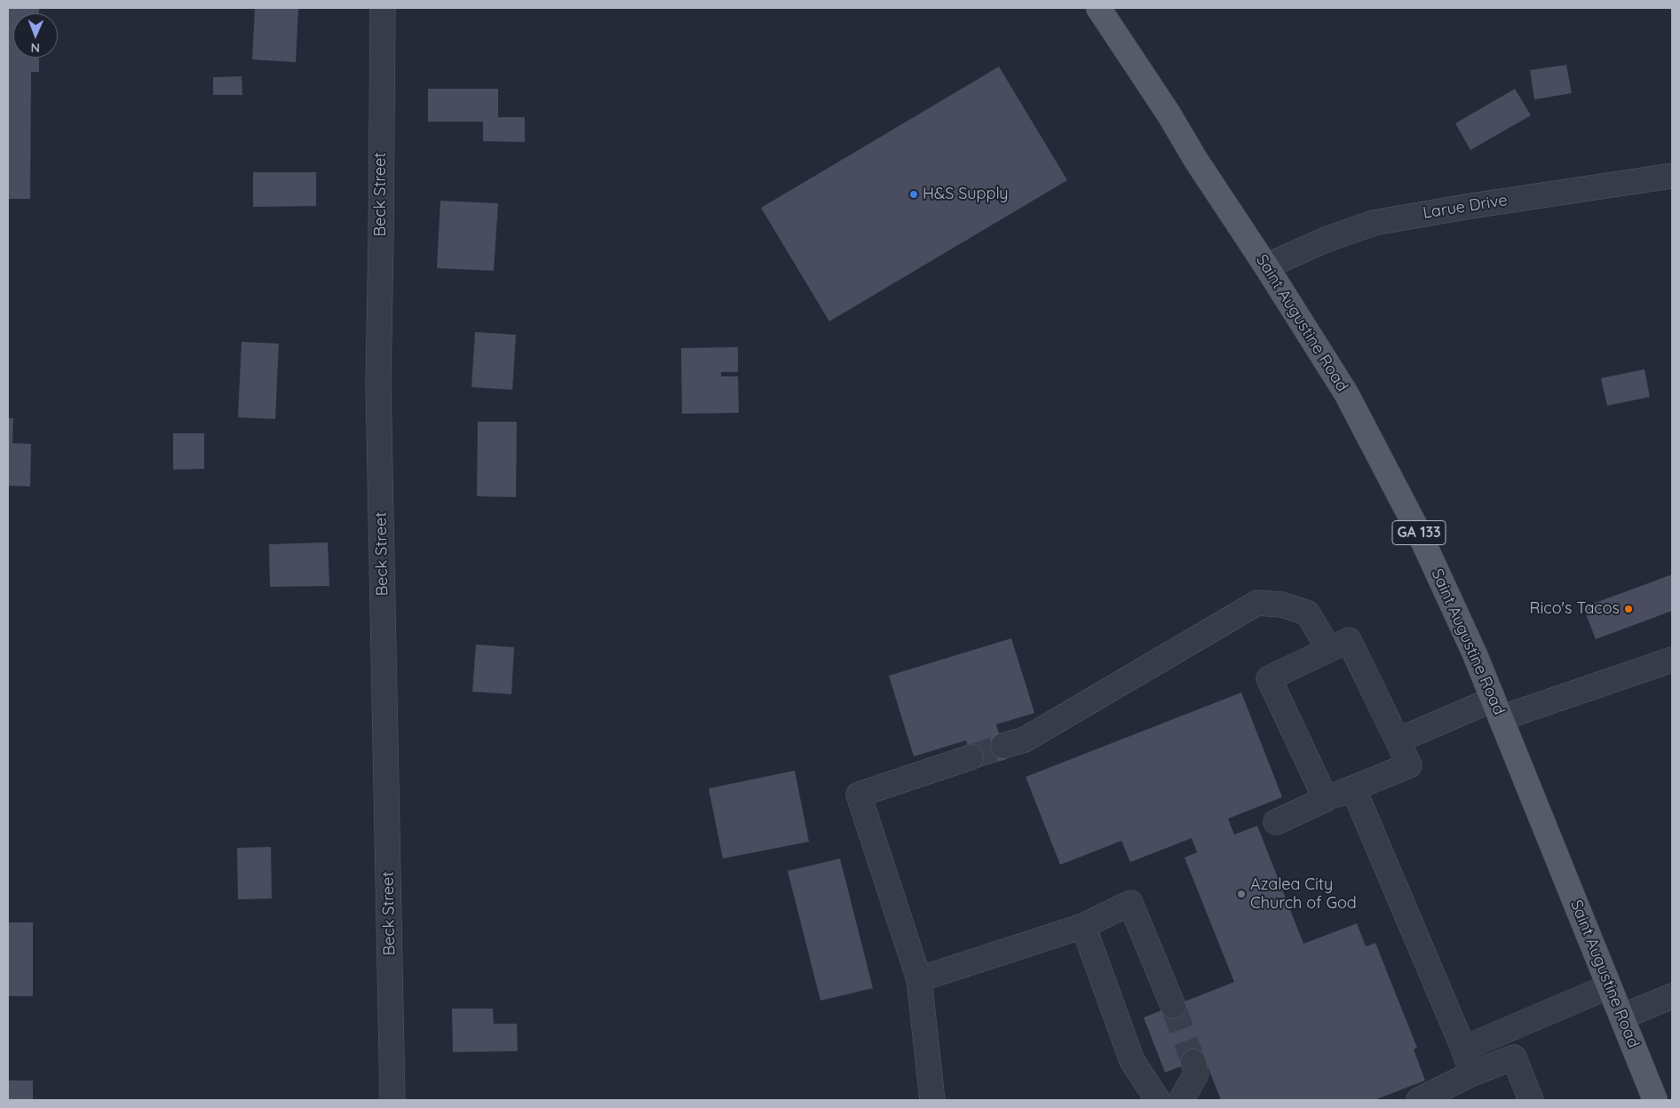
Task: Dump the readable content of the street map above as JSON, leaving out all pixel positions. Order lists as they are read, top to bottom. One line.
{"streets":{"main road":["Saint Augustine Road","GA 133"],"street":["Beck Street","Larue Drive"]},"crossings":[["Larue Drive","Saint Augustine Road"]],"places":["H&S Supply","Rico's Tacos","Azalea City Church of God"],"north":"bottom"}
